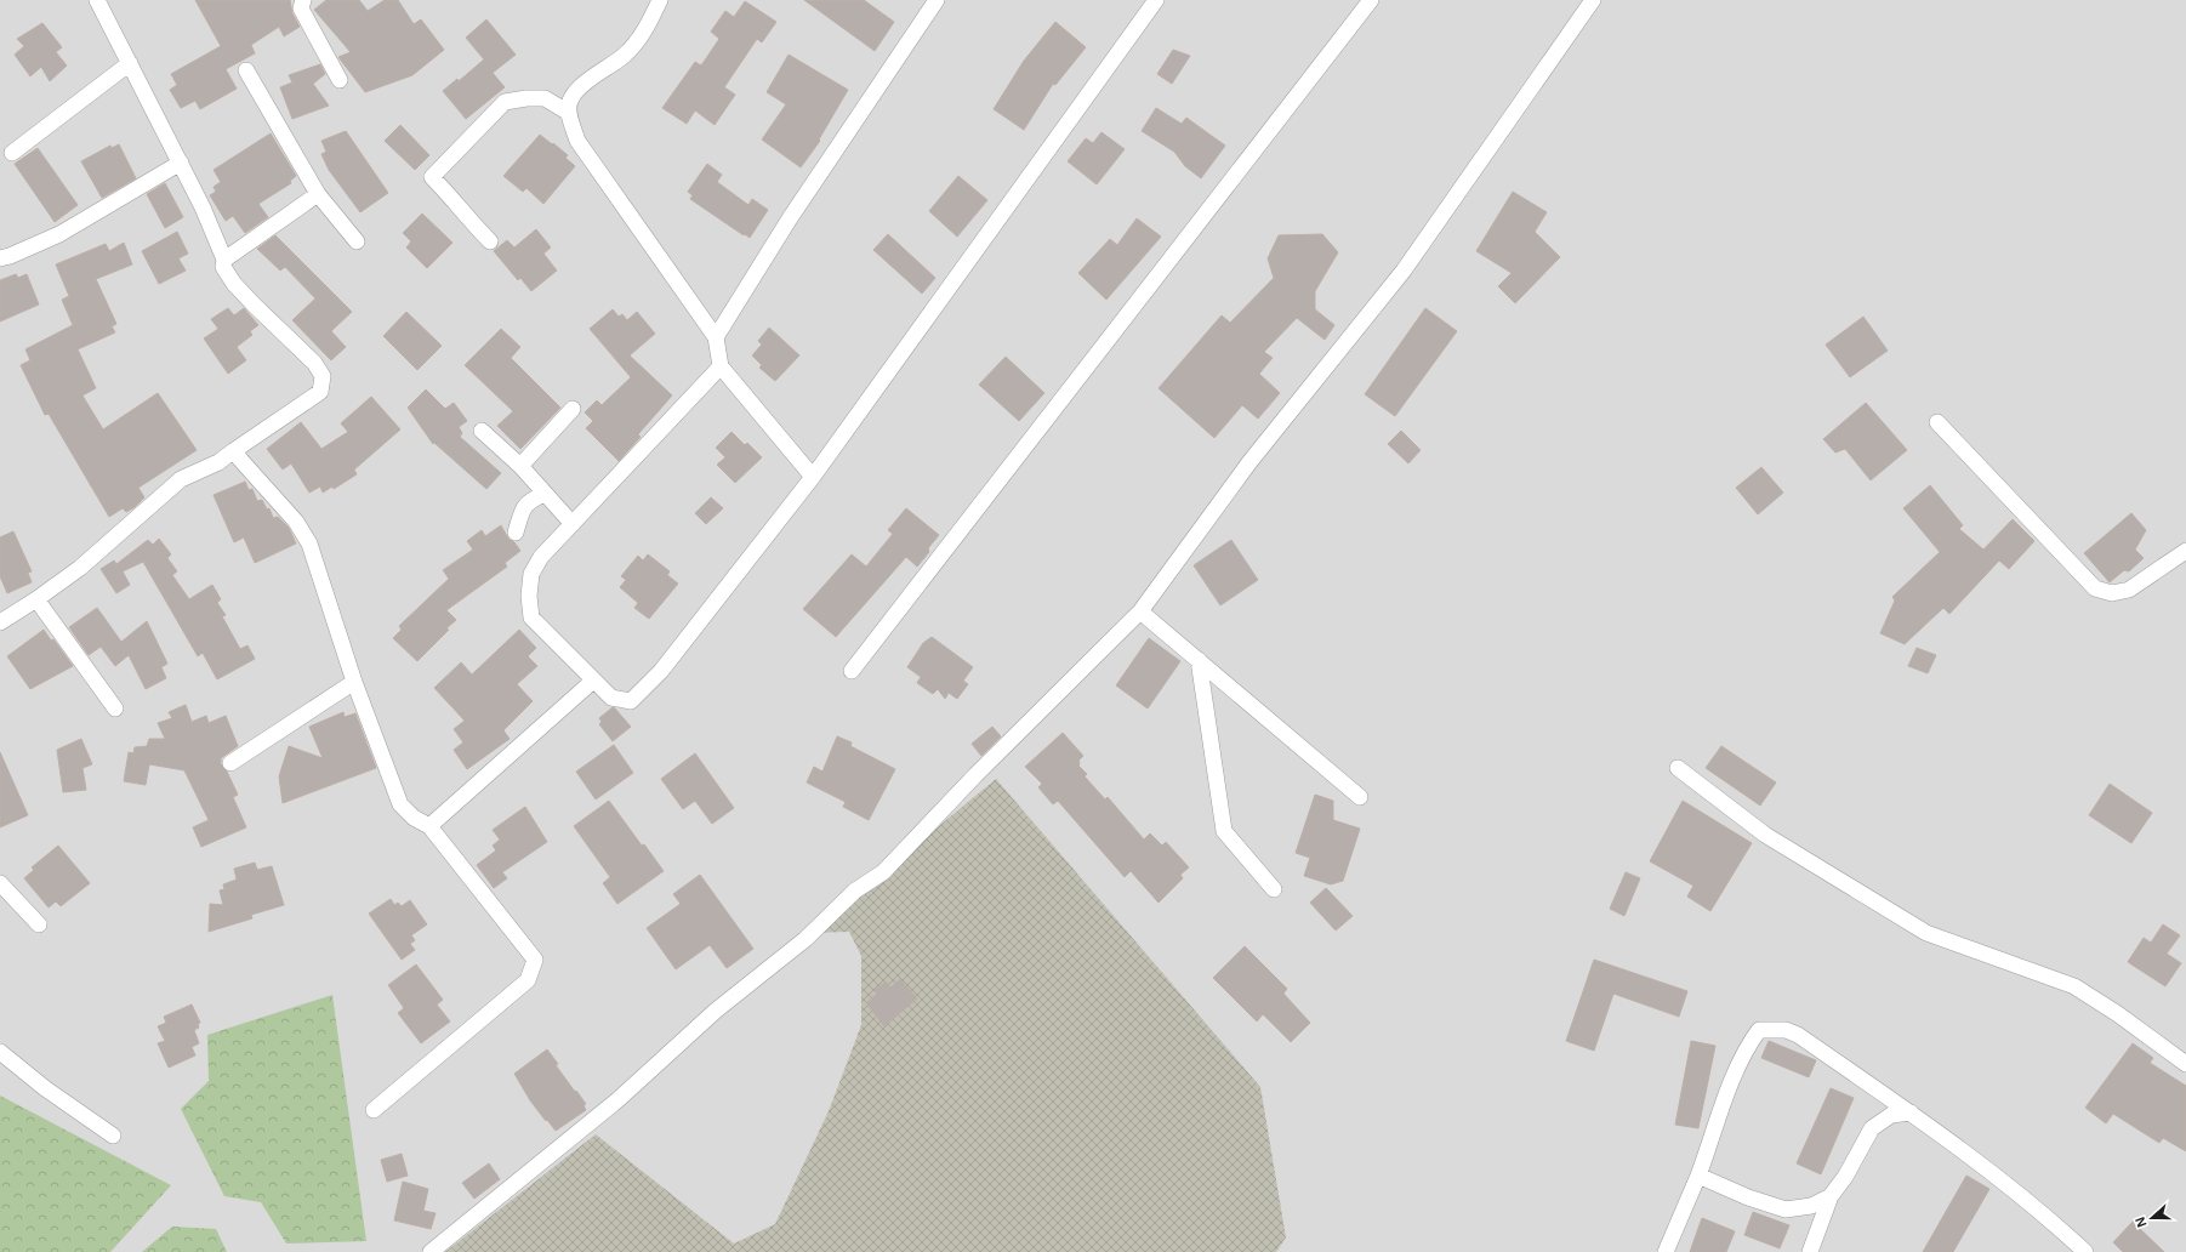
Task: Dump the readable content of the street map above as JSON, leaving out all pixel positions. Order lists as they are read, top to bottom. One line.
{"north":"left"}
